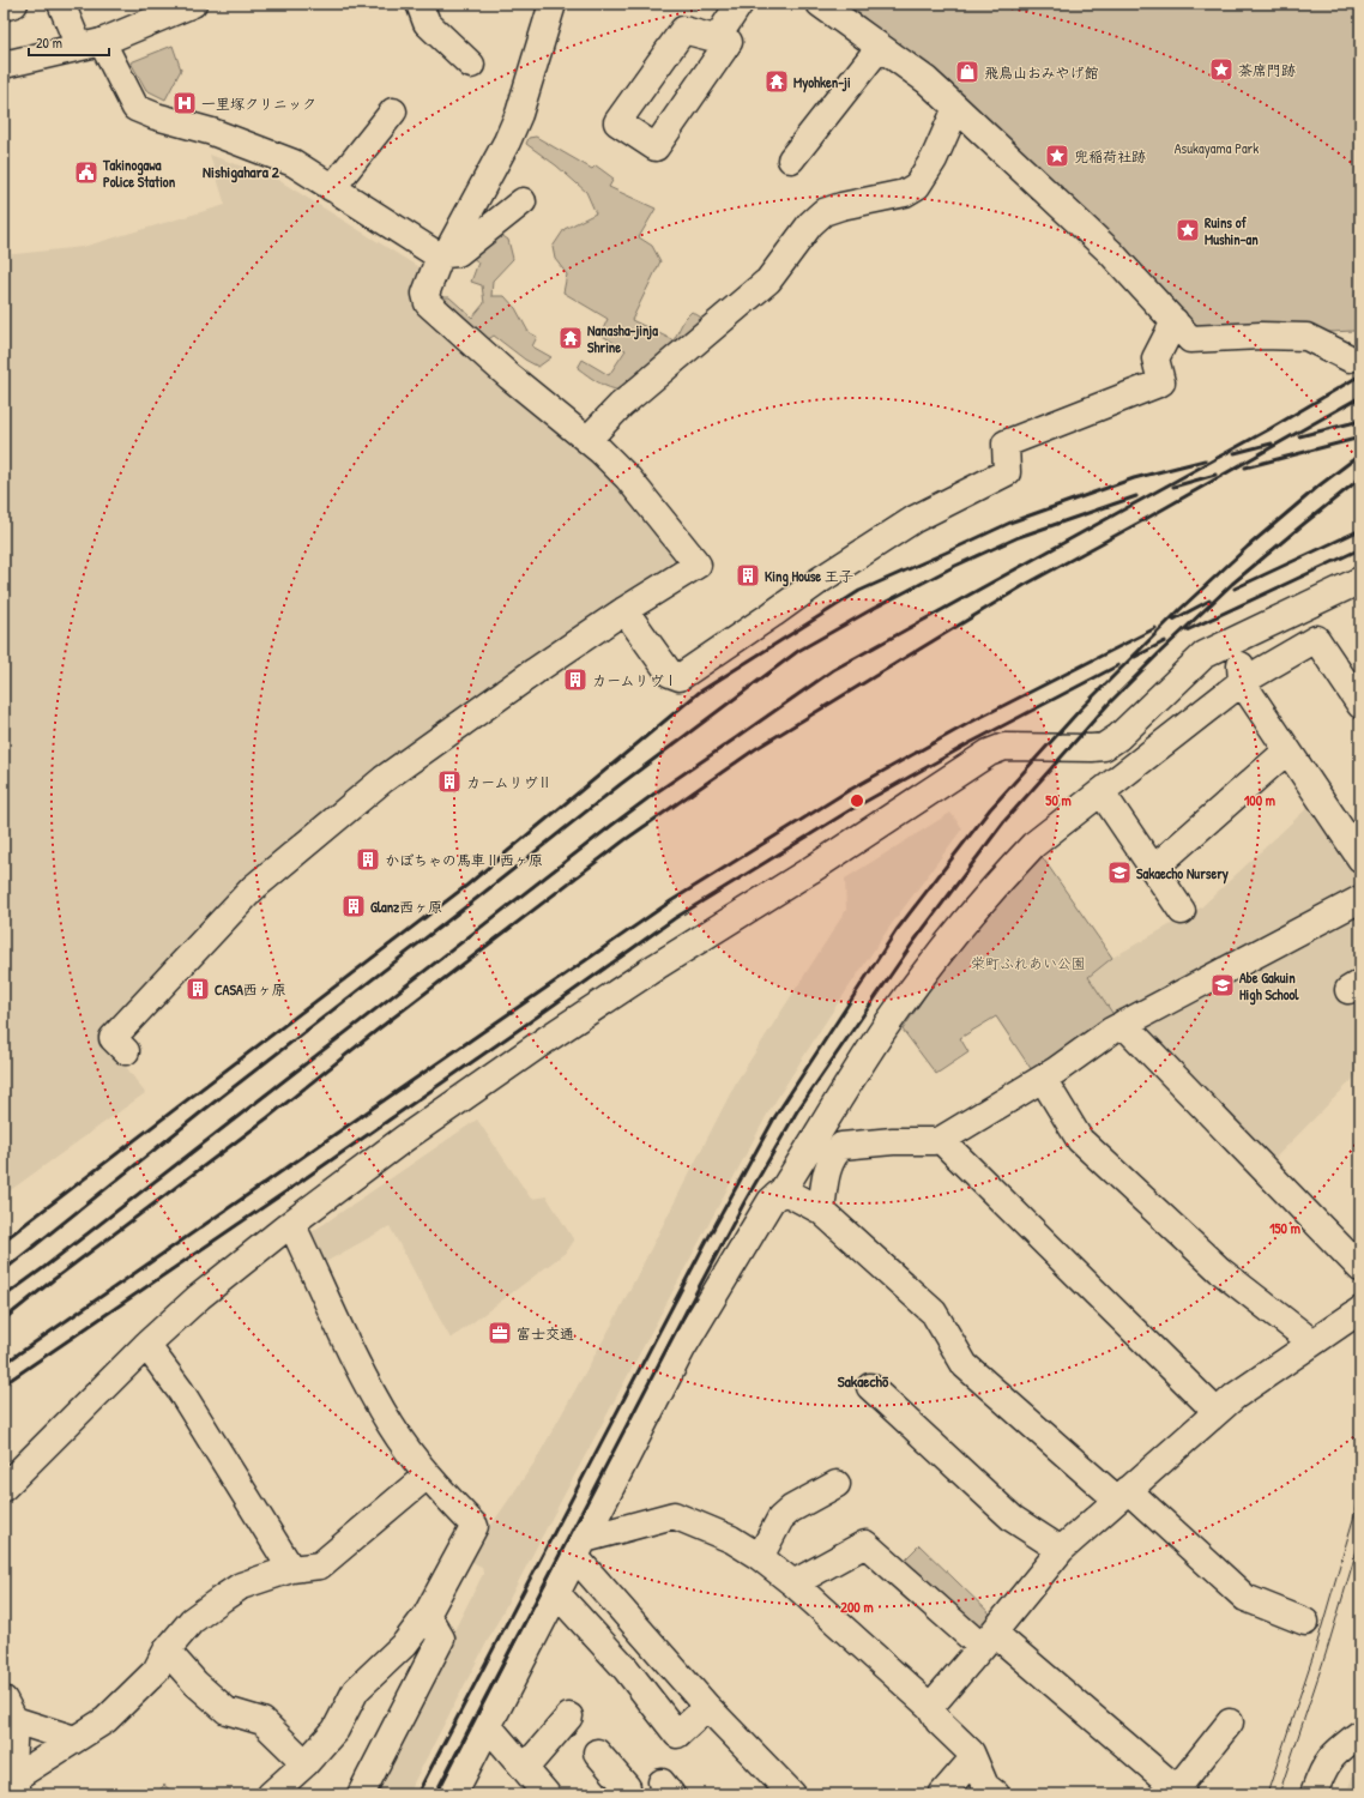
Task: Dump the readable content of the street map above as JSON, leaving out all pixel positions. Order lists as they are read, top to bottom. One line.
{"districts":["Nishigahara 2","Sakaechō"],"parks":["Asukayama Park","栄町ふれあい公園"],"places":{"place":["茶席門跡","兜稲荷社跡","Ruins of Mushin-an"],"shop":["飛鳥山おみやげ館"],"temple":["Myohken-ji","Nanasha-jinja Shrine"],"hospital":["一里塚クリニック"],"public building":["Takinogawa Police Station"],"building":["King House 王子","カームリヴⅠ","カームリヴⅡ","かぼちゃの馬車Ⅱ西ヶ原","Glanz西ヶ原","CASA西ヶ原"],"school or university":["Sakaecho Nursery","Abe Gakuin High School"],"office":["富士交通"]},"scale_bar":"20 m","rings":["50 m","100 m","150 m","200 m"]}
